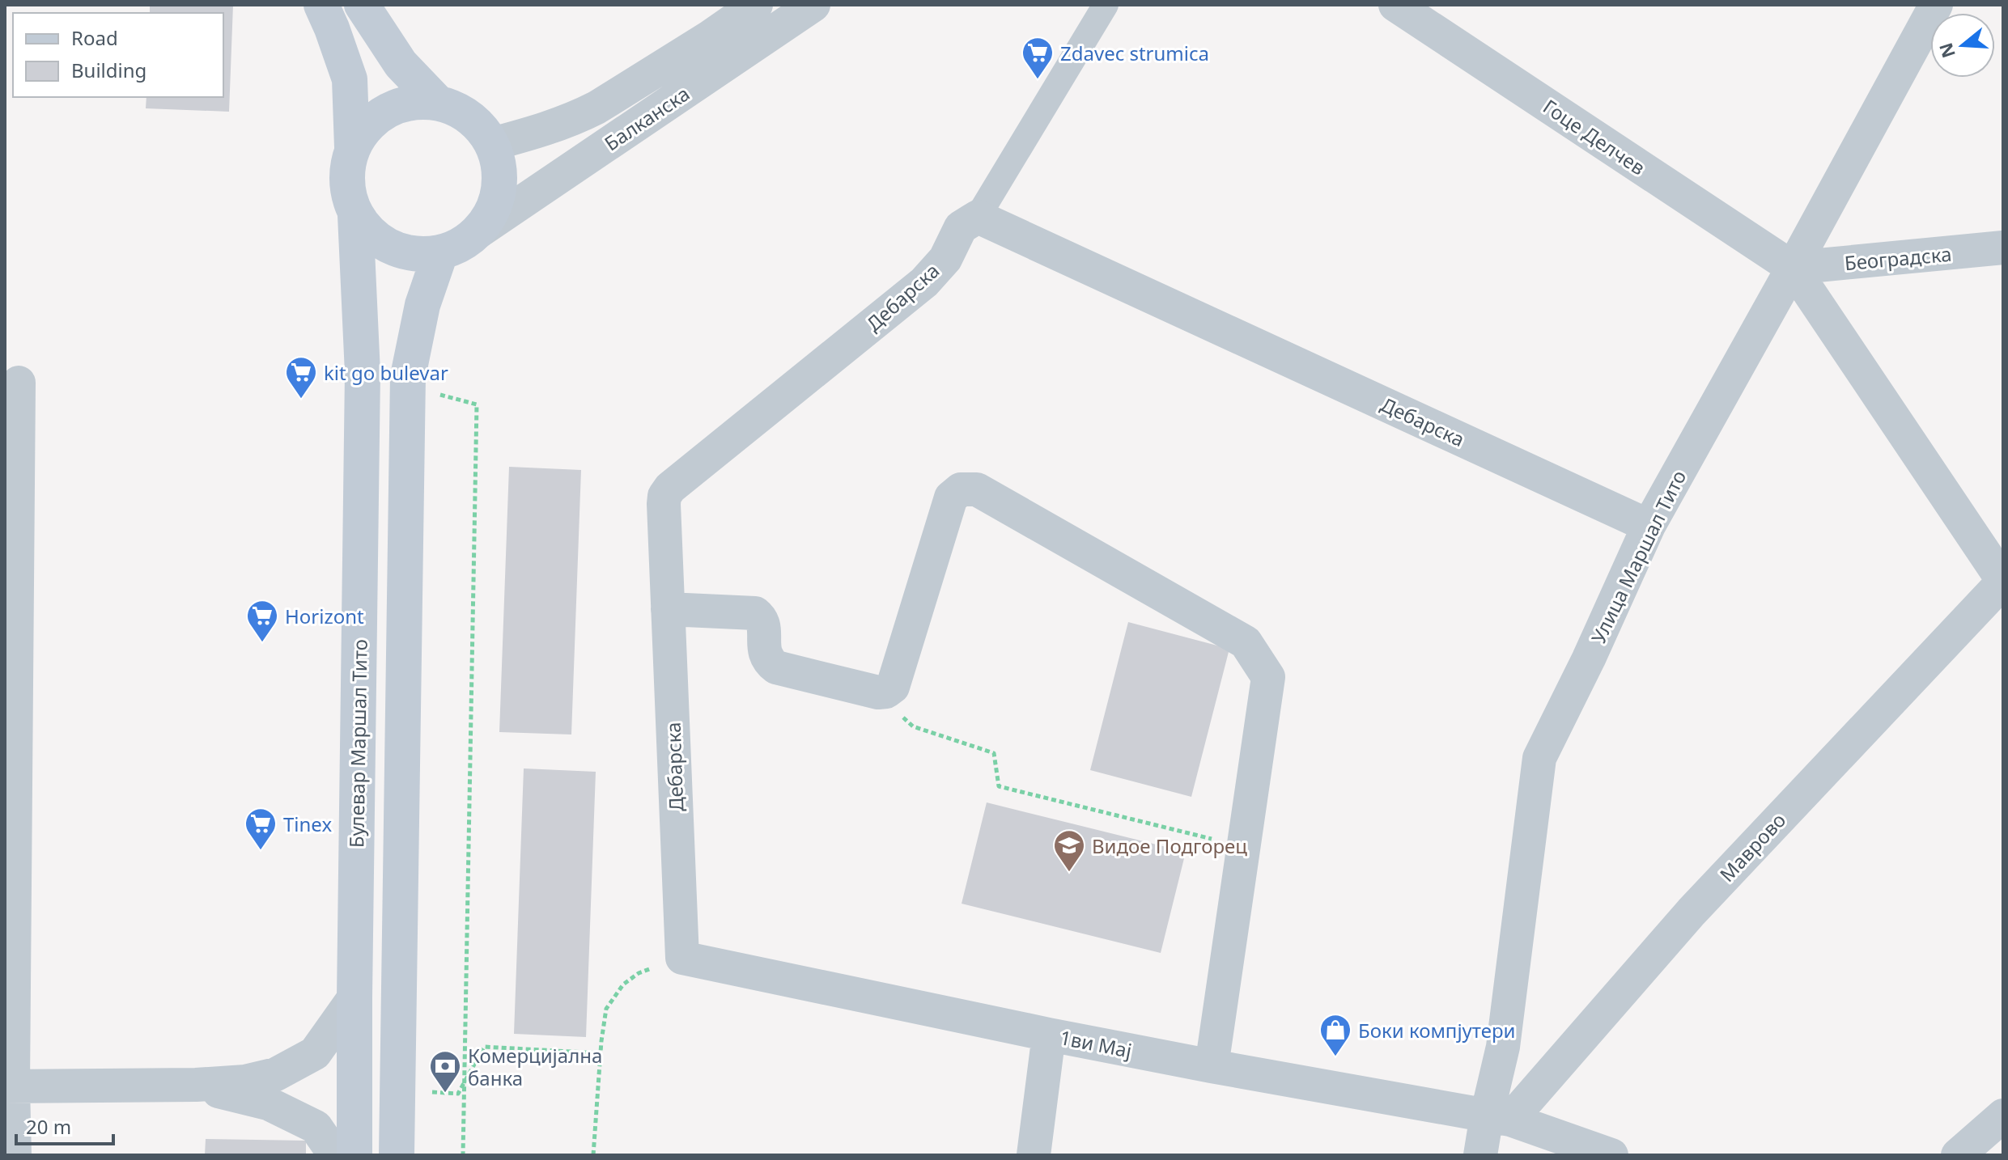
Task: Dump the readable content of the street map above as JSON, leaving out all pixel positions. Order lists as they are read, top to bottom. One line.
{"streets":{"main road":["Булевар Маршал Тито"],"street":["Балканска","Гоце Делчев","Београдска","Дебарска","Улица Маршал Тито","Маврово","1ви Мај"]},"crossings":[["Балканска","Булевар Маршал Тито"],["Гоце Делчев","Београдска"],["Гоце Делчев","Улица Маршал Тито"],["Београдска","Улица Маршал Тито"],["Дебарска","Улица Маршал Тито"],["Дебарска","1ви Мај"],["Улица Маршал Тито","Маврово"],["Улица Маршал Тито","1ви Мај"],["Маврово","1ви Мај"]],"places":{"supermarket":["Zdavec strumica","kit go bulevar","Horizont","Tinex"],"school or university":["Видое Подгорец"],"shop":["Боки компјутери"],"bank":["Комерцијална банка"]},"legend":["Road","Building"],"scale_bar":"20 m","north":"left"}
